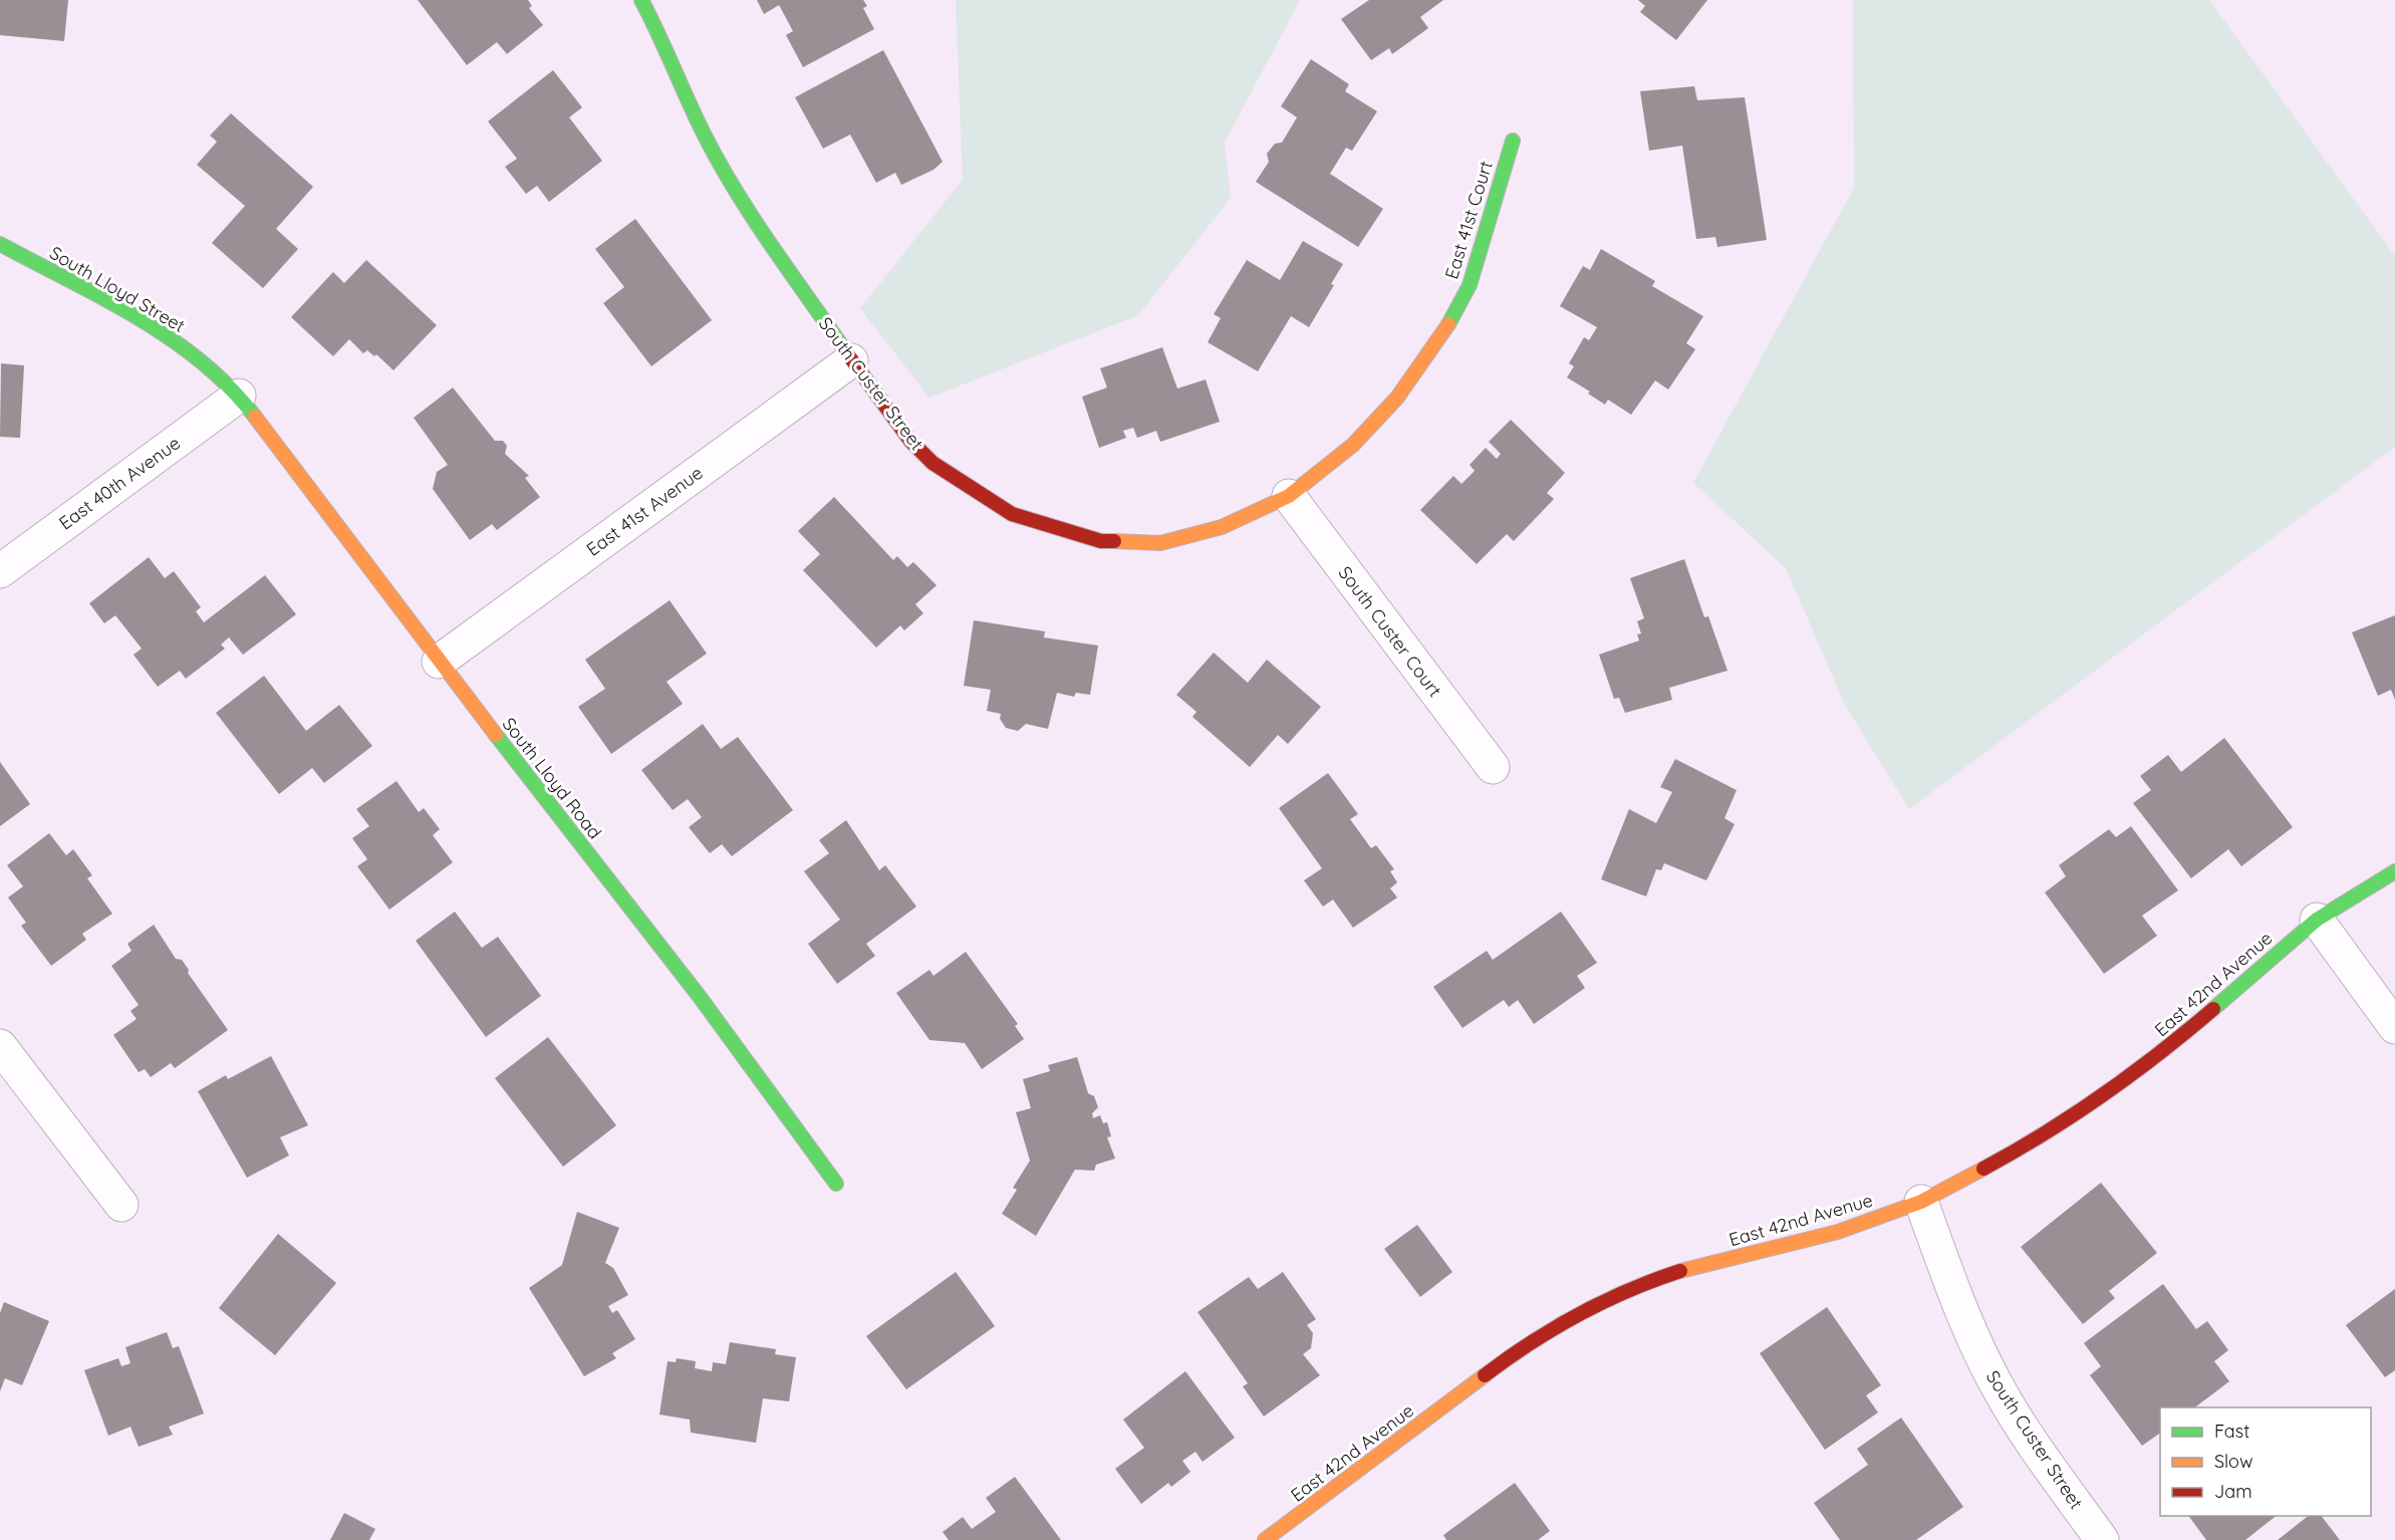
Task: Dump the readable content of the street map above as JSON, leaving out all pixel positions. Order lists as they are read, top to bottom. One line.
{"streets":{"street":["East 41st Court","South Lloyd Street","South Custer Street","East 40th Avenue","East 41st Avenue","South Custer Court","South Lloyd Road","East 42nd Avenue"]},"crossings":[["East 41st Court","South Custer Street"],["East 41st Court","South Custer Court"],["South Lloyd Street","East 40th Avenue"],["South Lloyd Street","South Lloyd Road"],["South Custer Street","East 41st Avenue"],["South Custer Street","South Custer Court"],["South Custer Street","East 42nd Avenue"],["East 40th Avenue","South Lloyd Road"],["East 41st Avenue","South Lloyd Road"]],"legend":["Fast","Slow","Jam"]}
